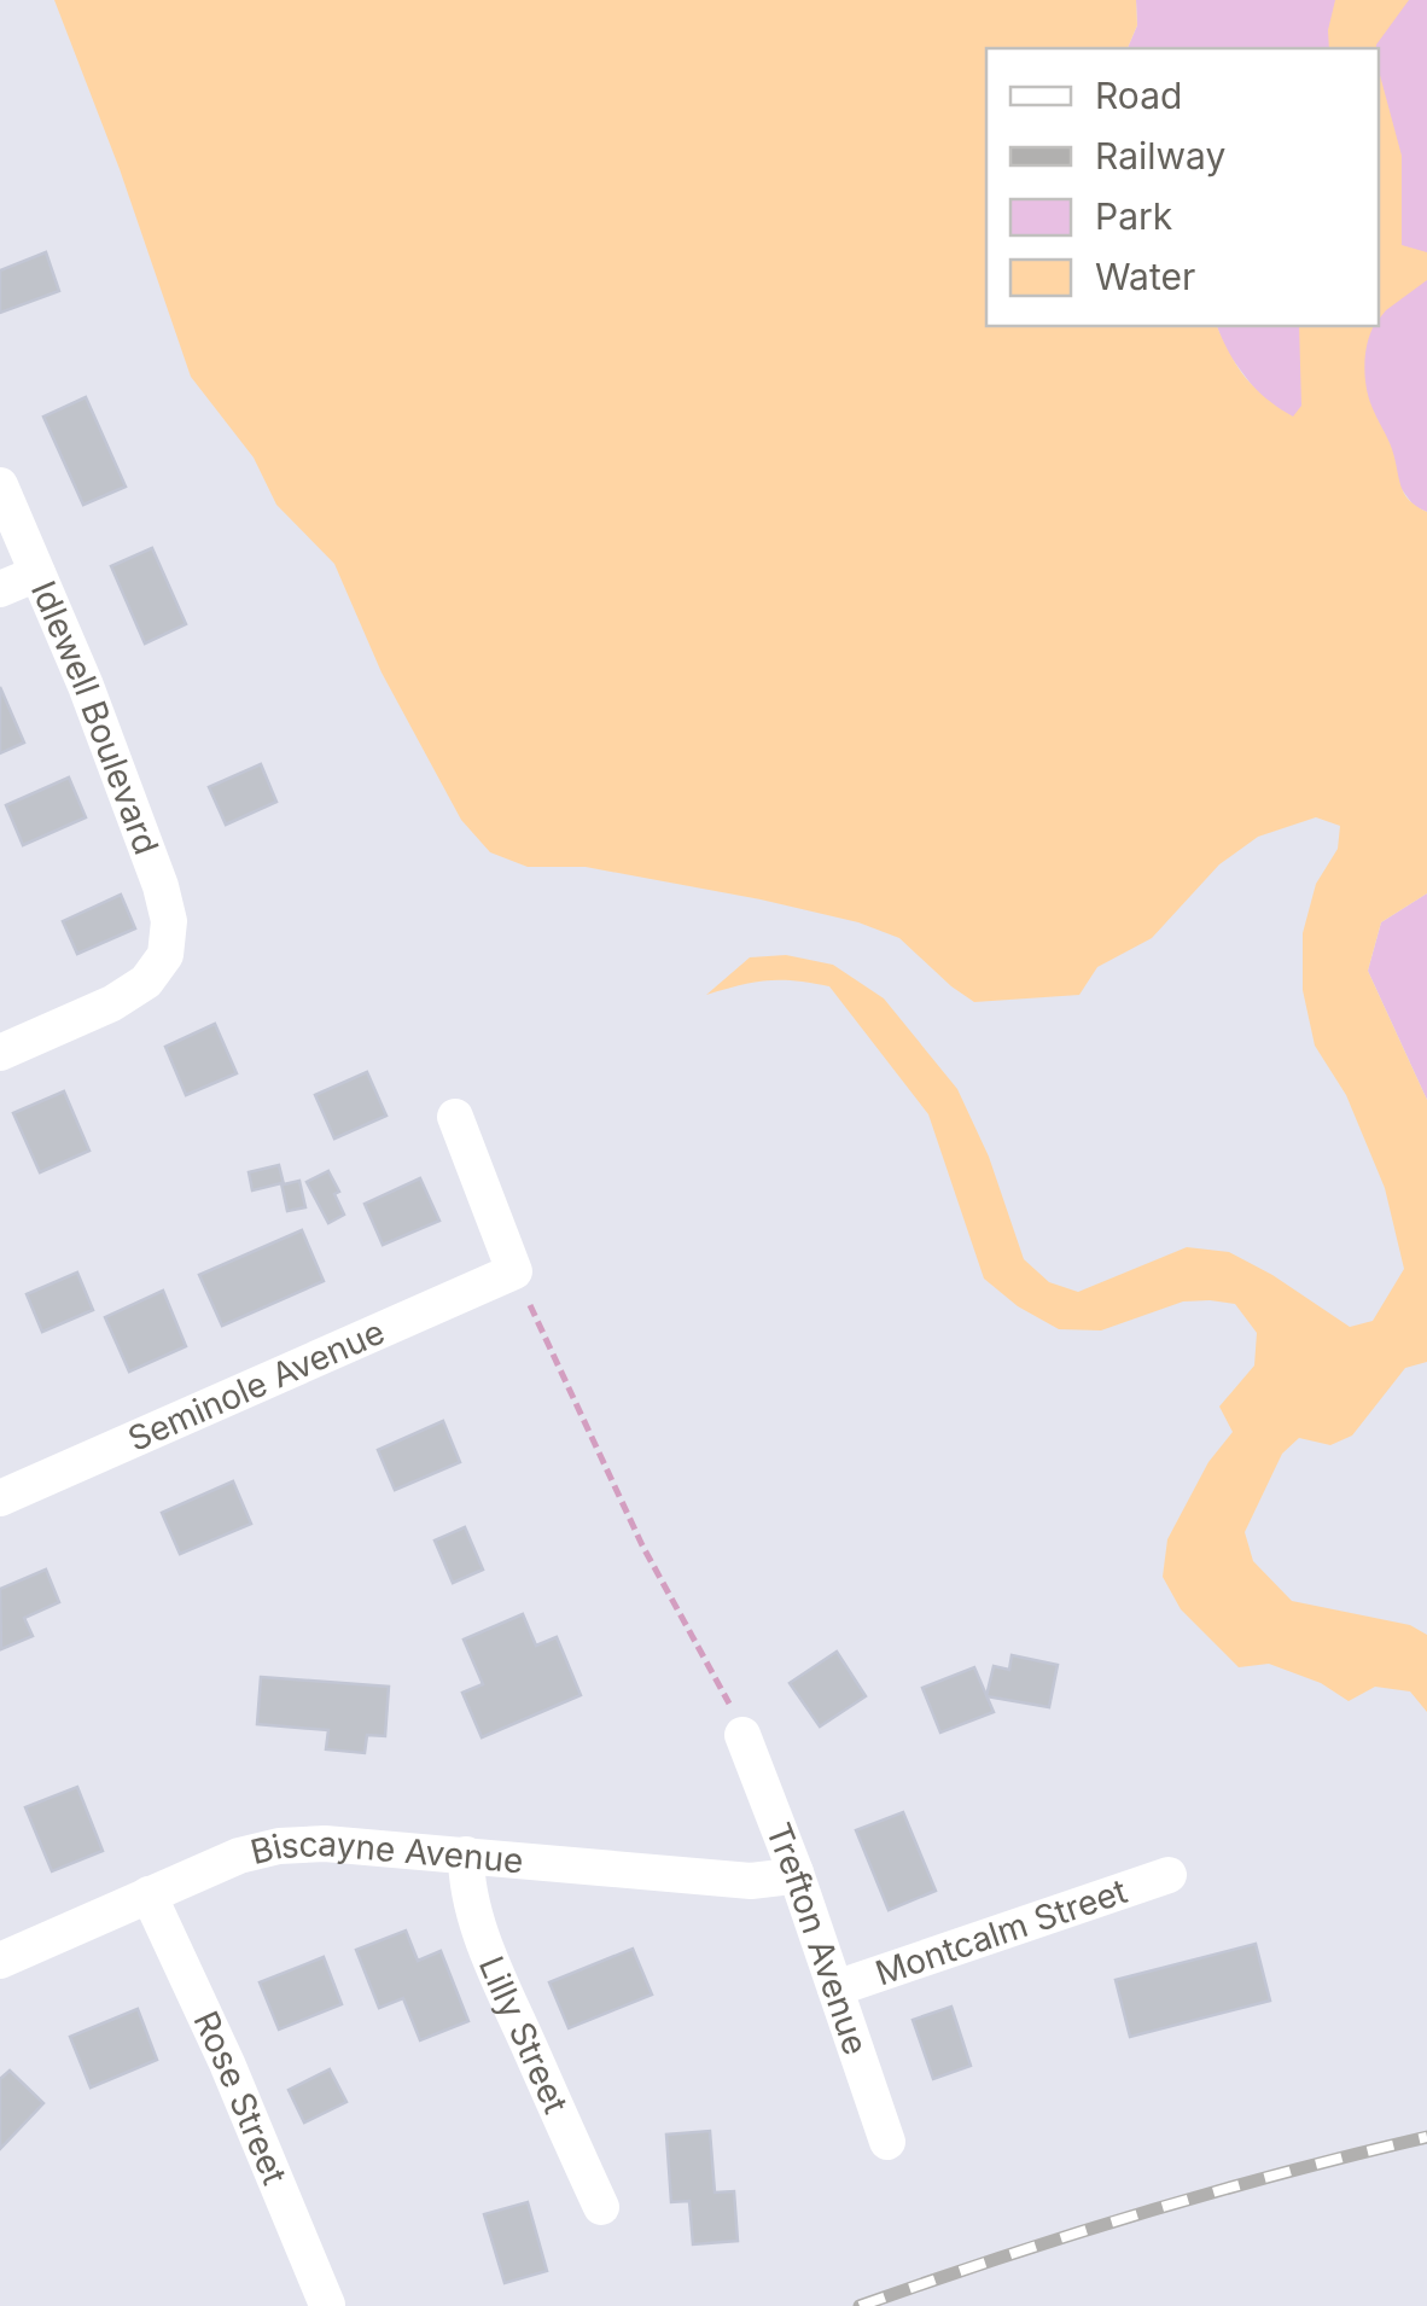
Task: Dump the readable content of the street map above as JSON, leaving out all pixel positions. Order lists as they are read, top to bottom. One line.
{"streets":{"street":["Idlewell Boulevard","Seminole Avenue","Biscayne Avenue","Montcalm Street","Trefton Avenue","Lilly Street","Rose Street"]},"crossings":[["Biscayne Avenue","Trefton Avenue"],["Biscayne Avenue","Lilly Street"],["Biscayne Avenue","Rose Street"],["Montcalm Street","Trefton Avenue"]],"legend":["Road","Railway","Park","Water"]}
